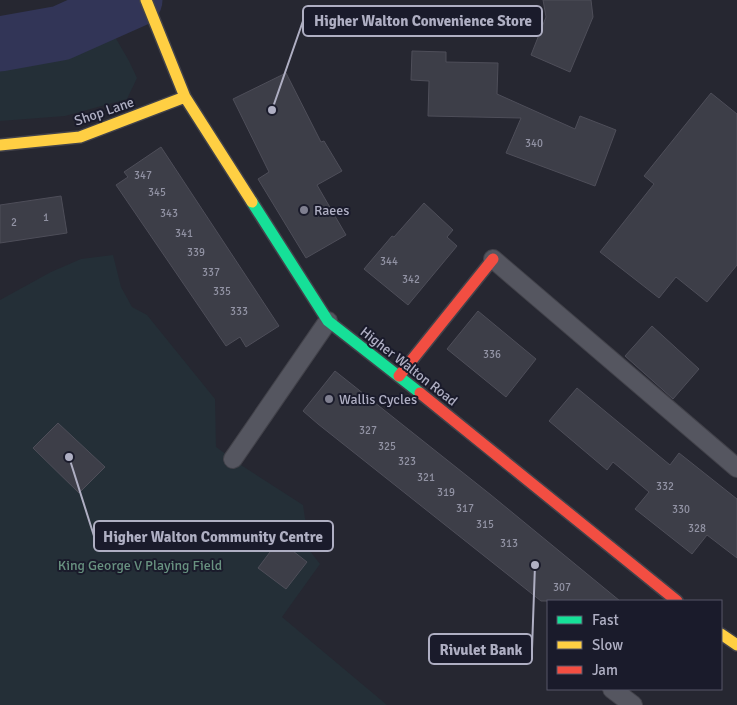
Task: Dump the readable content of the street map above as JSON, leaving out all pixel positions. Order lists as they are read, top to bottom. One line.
{"streets":{"main road":["Shop Lane","Higher Walton Road"]},"crossings":[["Shop Lane","Higher Walton Road"]],"parks":["King George V Playing Field"],"places":["Higher Walton Convenience Store","Raees","Wallis Cycles","Higher Walton Community Centre","Rivulet Bank"],"house_numbers":["340","347","345","343","1","2","341","339","344","337","342","335","333","336","327","325","323","321","332","319","317","330","315","328","313","307"],"legend":["Fast","Slow","Jam"]}
